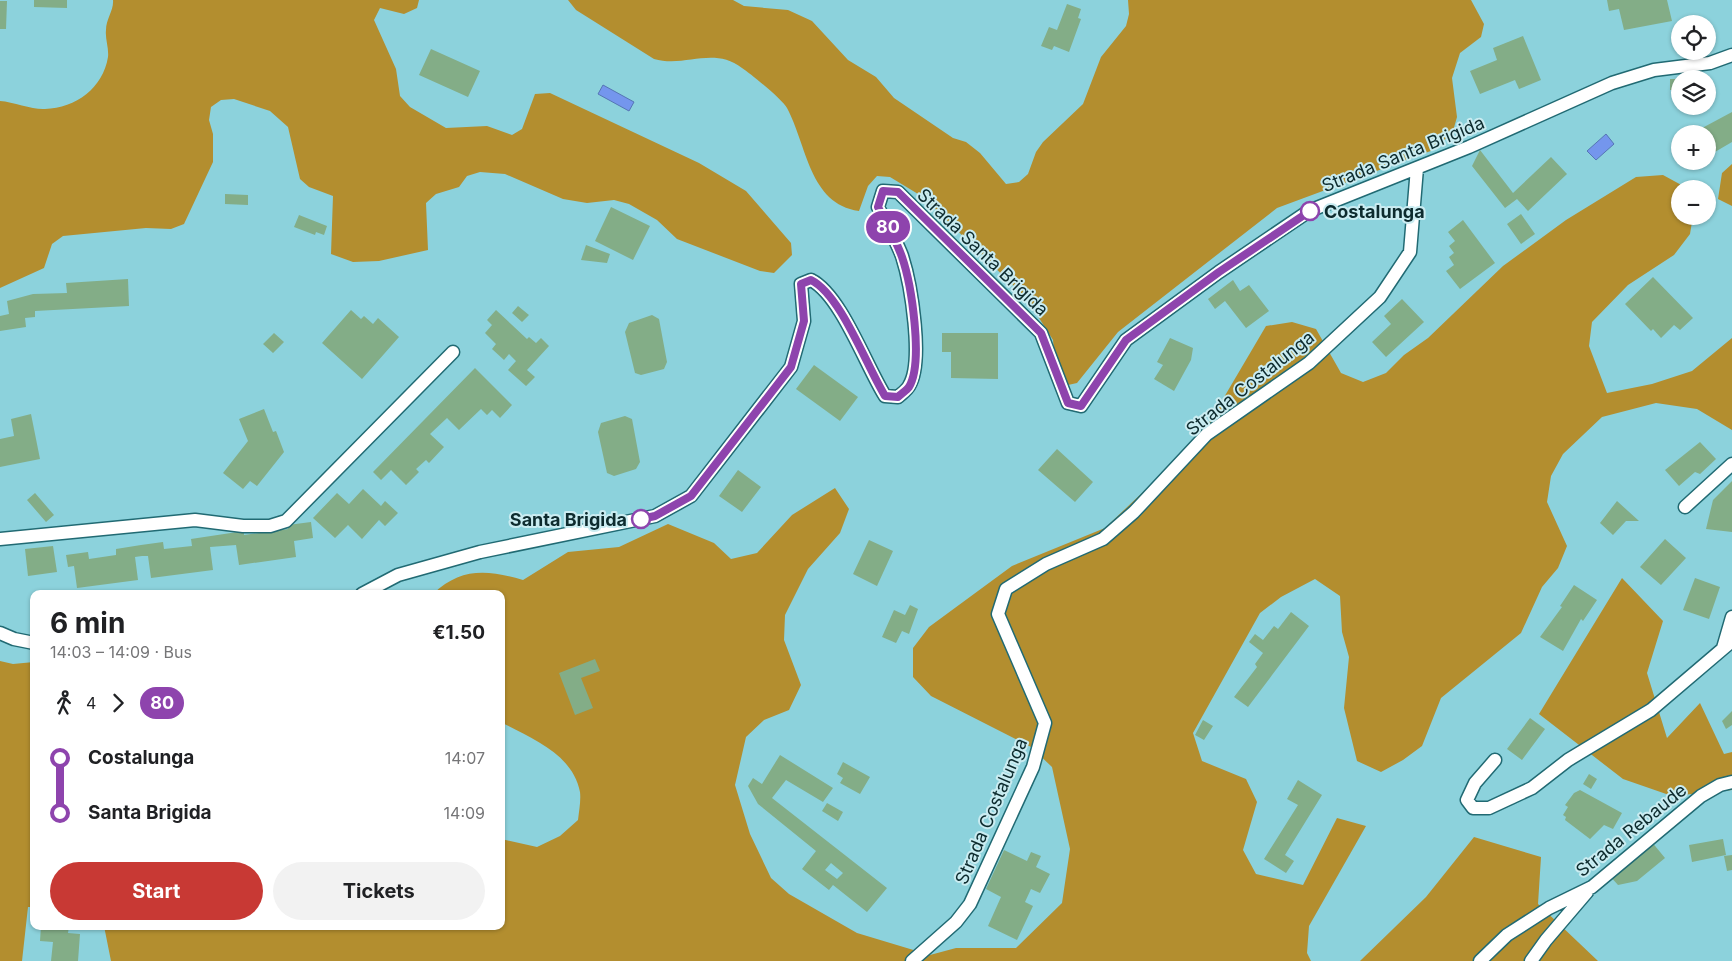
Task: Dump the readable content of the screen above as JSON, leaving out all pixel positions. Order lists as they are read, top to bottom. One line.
{"streets":{"street":["Strada Santa Brigida","Strada Costalunga","Strada Rebaude"]},"crossings":[["Strada Santa Brigida","Strada Costalunga"]],"places":["Costalunga","Santa Brigida"],"lines":["bus line 80"],"page":{"on_map":"80","map_buttons":["+","−"],"heading":["6 min","14:03 – 14:09 · Bus","€1.50"],"legs":["4","80"],"list":[{"name":"Costalunga","value":"14:07"},{"name":"Santa Brigida","value":"14:09"}],"buttons":["Start","Tickets"]}}
